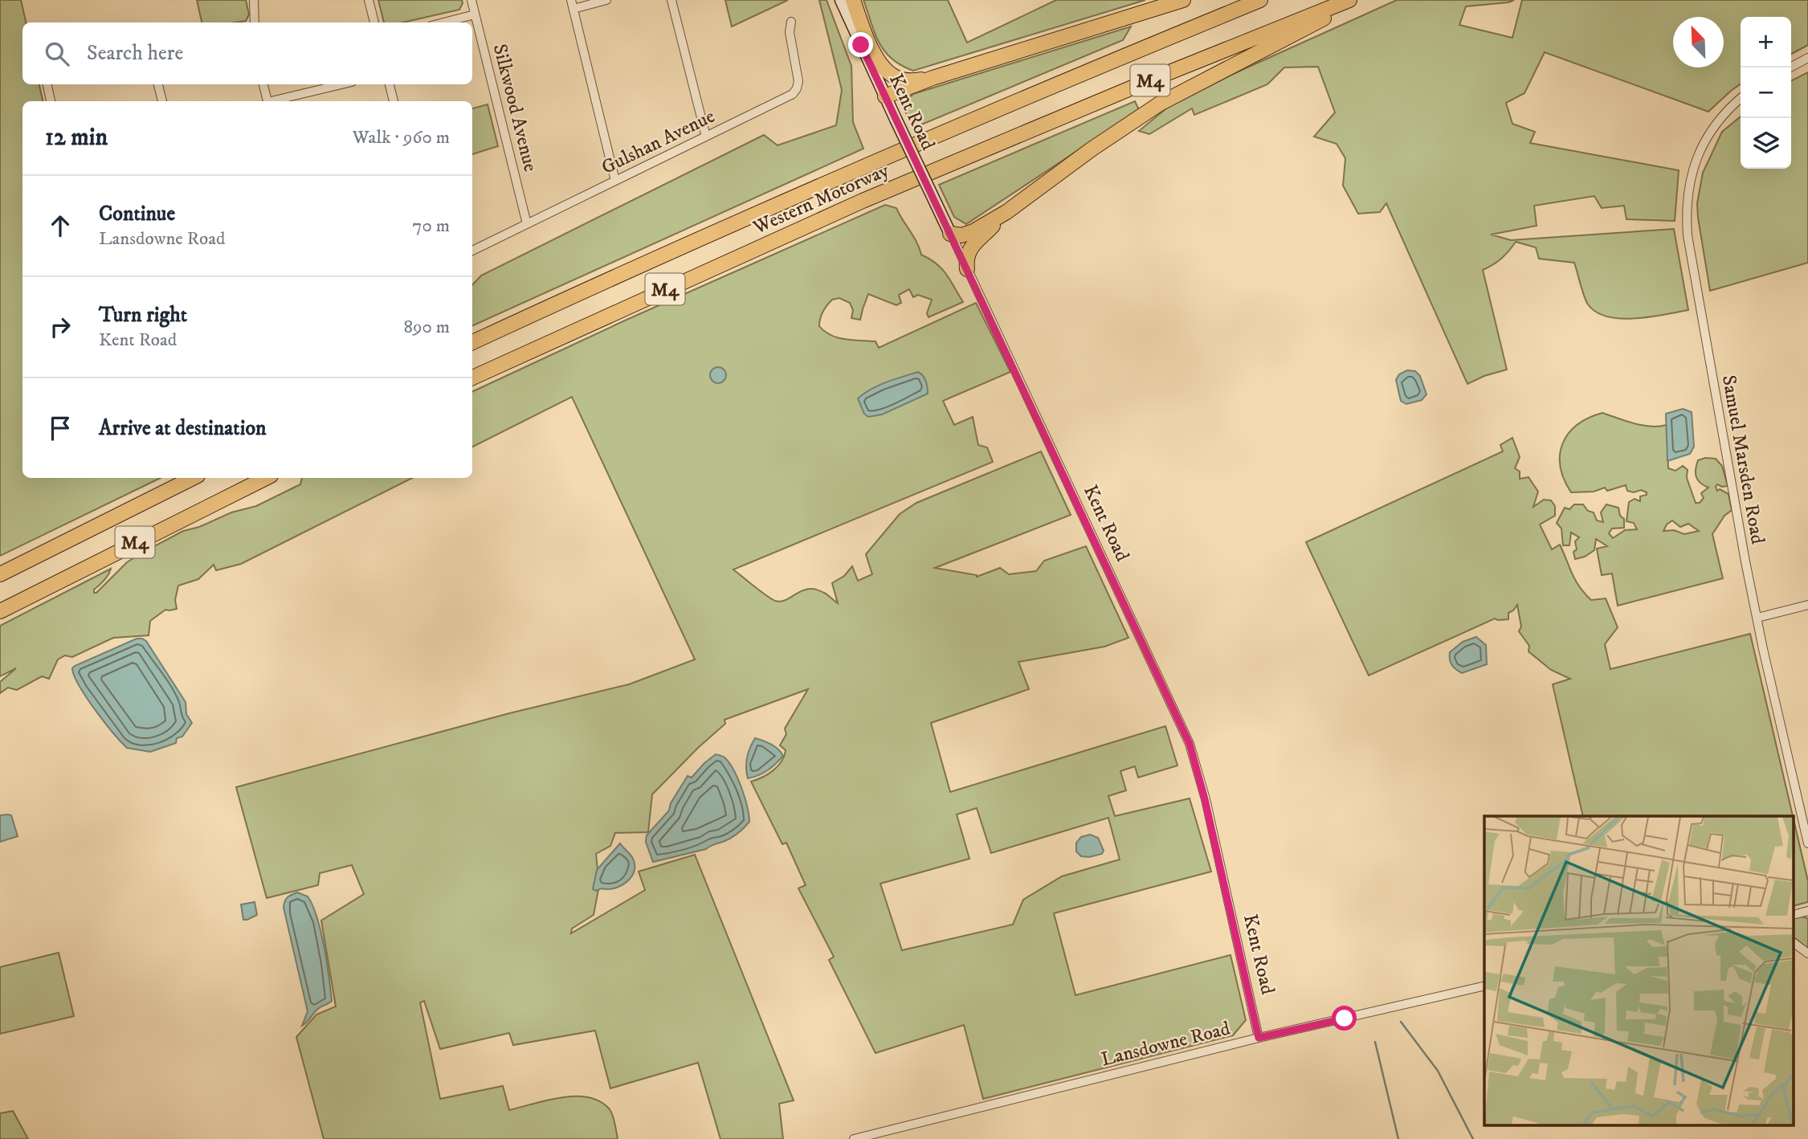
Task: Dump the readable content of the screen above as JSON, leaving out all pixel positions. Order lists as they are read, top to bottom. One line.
{"streets":{"highway":["M4","Western Motorway"],"main road":["Kent Road"],"street":["Silkwood Avenue","Gulshan Avenue","Samuel Marsden Road","Lansdowne Road"]},"crossings":[["Silkwood Avenue","Gulshan Avenue"],["Kent Road","Lansdowne Road"]],"north":"top left","page":{"map_buttons":["+","−"],"search":"Search here","heading":["12 min","Walk · 960 m"],"list":[["Continue","Lansdowne Road","70 m"],["Turn right","Kent Road","890 m"],"Arrive at destination"]}}
